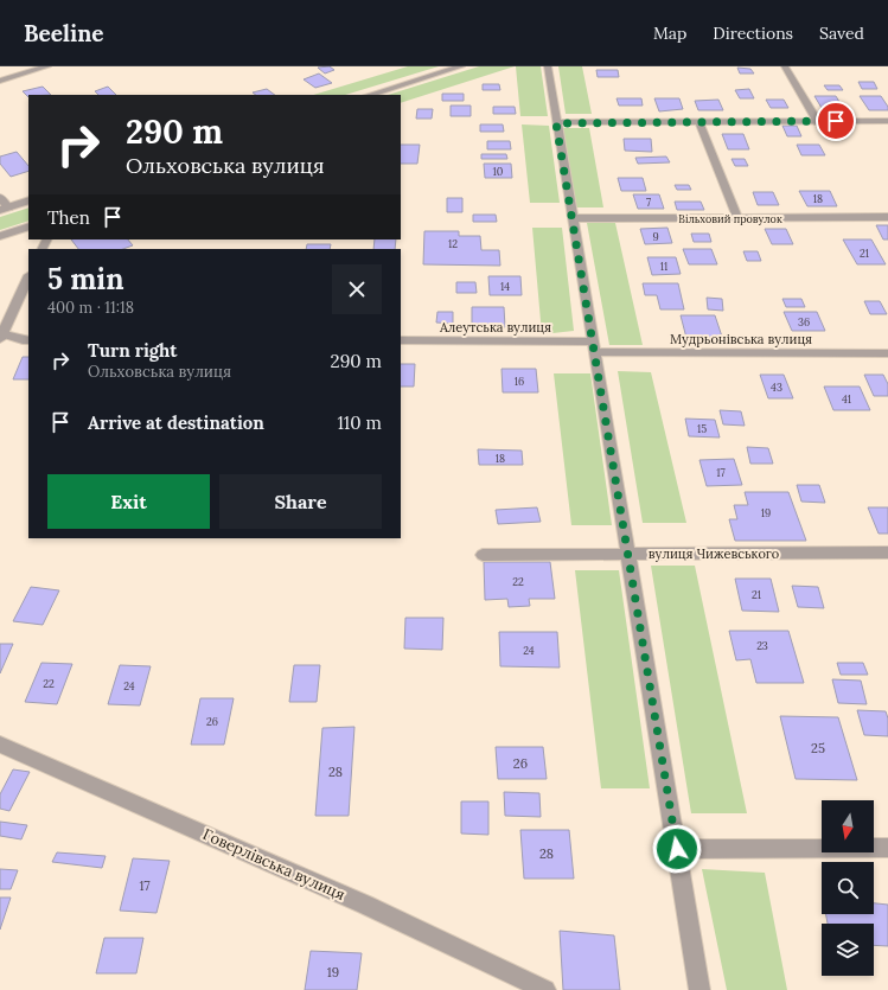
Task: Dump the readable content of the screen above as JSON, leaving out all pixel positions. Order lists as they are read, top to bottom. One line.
{"streets":{"street":["Вільховий провулок","Алеутська вулиця","Мудрьонівська вулиця","вулиця Чижевського","Говерлівська вулиця"]},"crossings":[["Алеутська вулиця","Мудрьонівська вулиця"]],"house_numbers":["10","18","7","9","12","21","11","14","36","16","43","41","15","18","17","19","22","21","23","24","22","24","26","25","26","28","28","17","19"],"north":"bottom","page":{"header":"Beeline","nav":["Map","Directions","Saved"],"turn":["290 m","Ольховська вулиця"],"then":"Then","heading":["5 min","400 m · 11:18"],"list":[{"name":"Turn right","note":"Ольховська вулиця","value":"290 m"},{"name":"Arrive at destination","value":"110 m"}],"buttons":["Exit","Share"]}}
